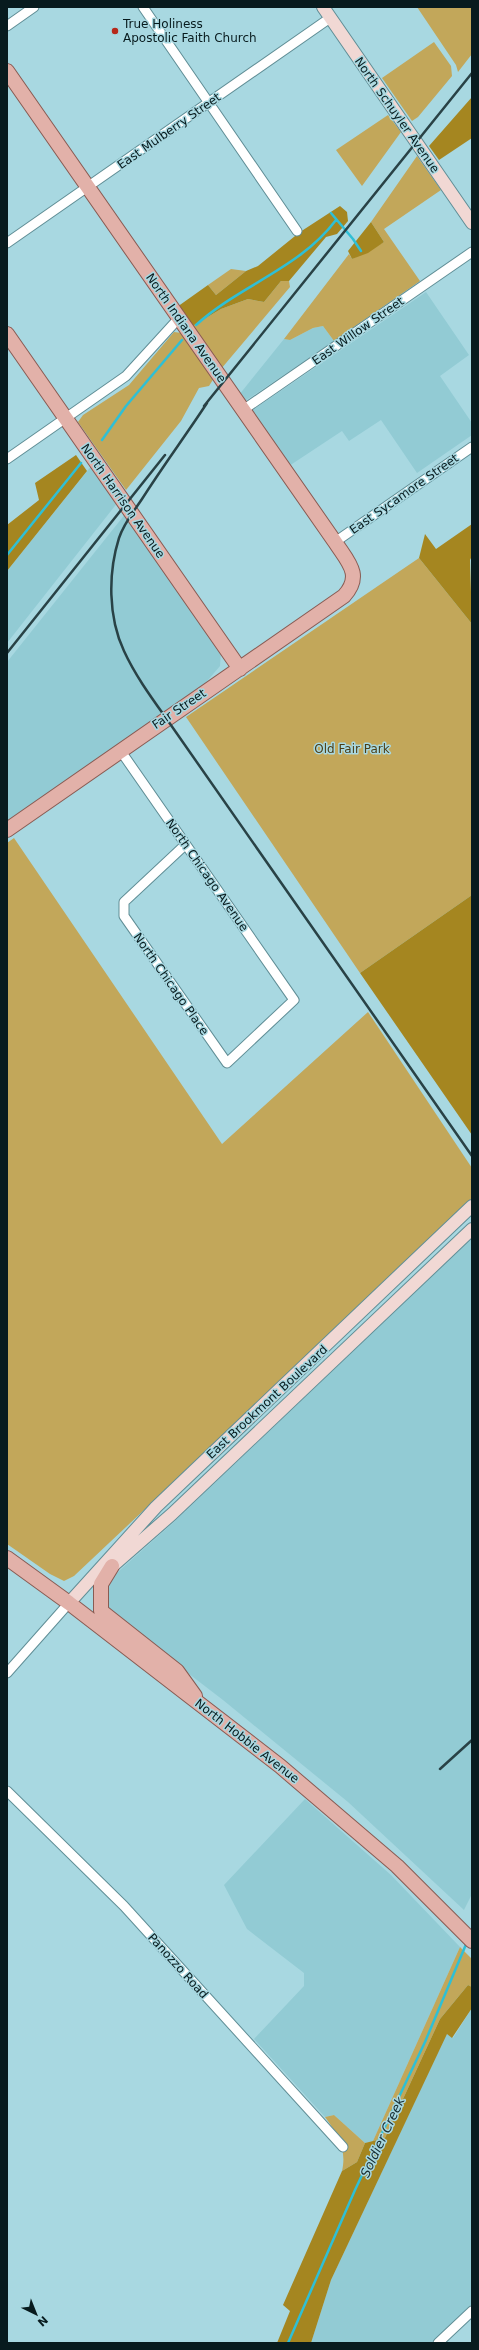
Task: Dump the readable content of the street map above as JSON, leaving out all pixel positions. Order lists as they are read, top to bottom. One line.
{"streets":{"main road":["North Schuyler Avenue","North Indiana Avenue","North Harrison Avenue","Fair Street","East Brookmont Boulevard","North Hobbie Avenue"],"street":["East Mulberry Street","East Willow Street","East Sycamore Street","North Chicago Avenue","North Chicago Place","Panozzo Road"]},"crossings":[["North Schuyler Avenue","East Mulberry Street"],["East Mulberry Street","North Indiana Avenue"],["North Indiana Avenue","East Willow Street"],["North Indiana Avenue","East Sycamore Street"],["North Indiana Avenue","Fair Street"],["North Harrison Avenue","Fair Street"],["Fair Street","North Chicago Avenue"],["North Chicago Avenue","North Chicago Place"],["East Brookmont Boulevard","North Hobbie Avenue"]],"water":["Soldier Creek"],"parks":["Old Fair Park"],"places":["True Holiness Apostolic Faith Church"],"north":"bottom right"}
